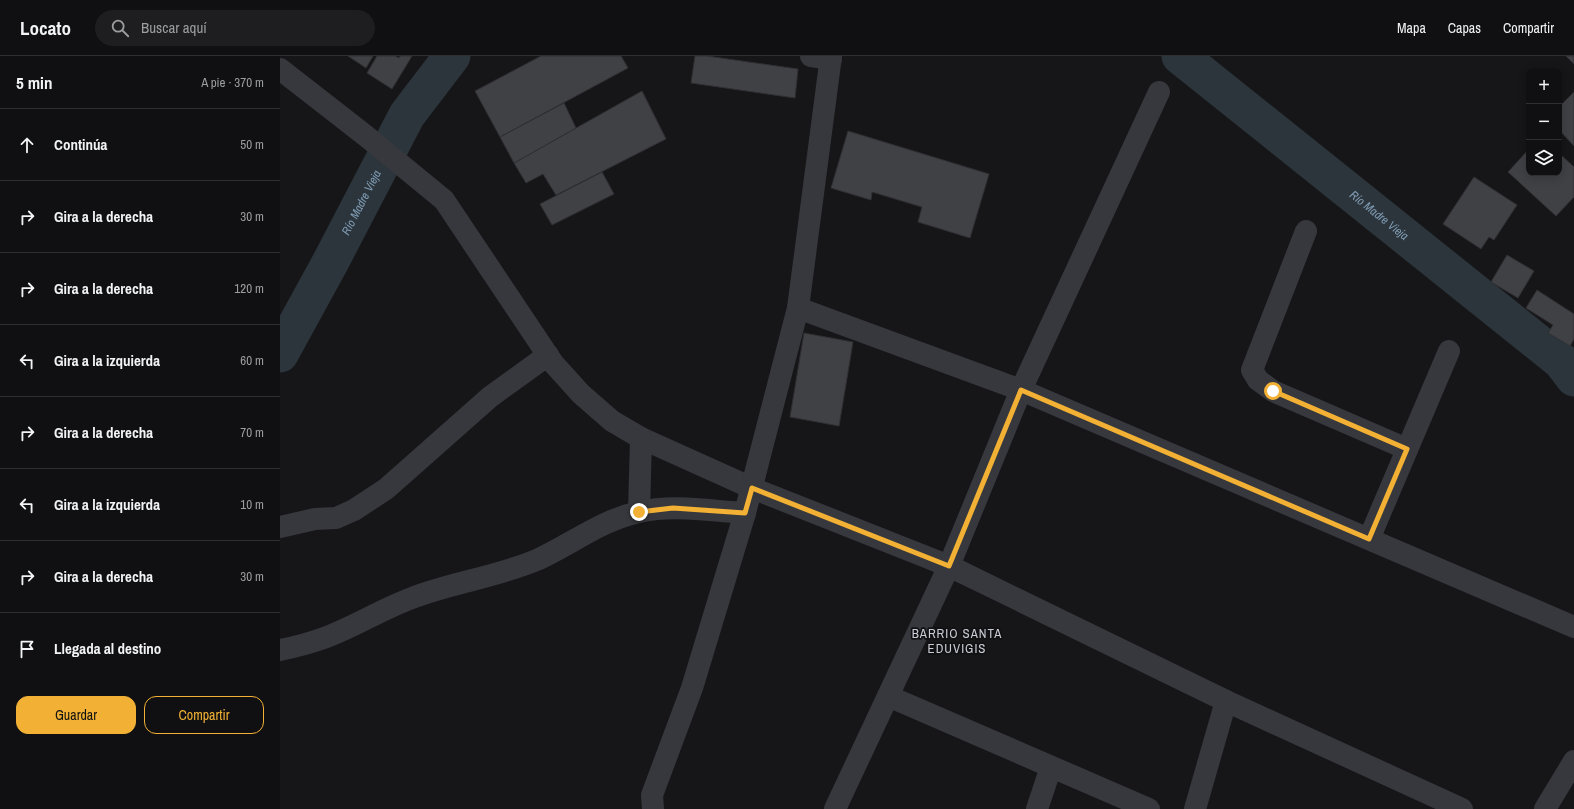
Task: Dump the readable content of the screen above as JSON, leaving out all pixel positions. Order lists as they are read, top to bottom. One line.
{"districts":["BARRIO SANTA EDUVIGIS"],"water":["Río Madre Vieja"],"page":{"header":"Locato","search":"Buscar aquí","nav":["Mapa","Capas","Compartir"],"heading":["5 min","A pie · 370 m"],"map_buttons":["+","−"],"list":[["Continúa","50 m"],["Gira a la derecha","30 m"],["Gira a la derecha","120 m"],["Gira a la izquierda","60 m"],["Gira a la derecha","70 m"],["Gira a la izquierda","10 m"],["Gira a la derecha","30 m"],"Llegada al destino"],"buttons":["Guardar","Compartir"]}}
